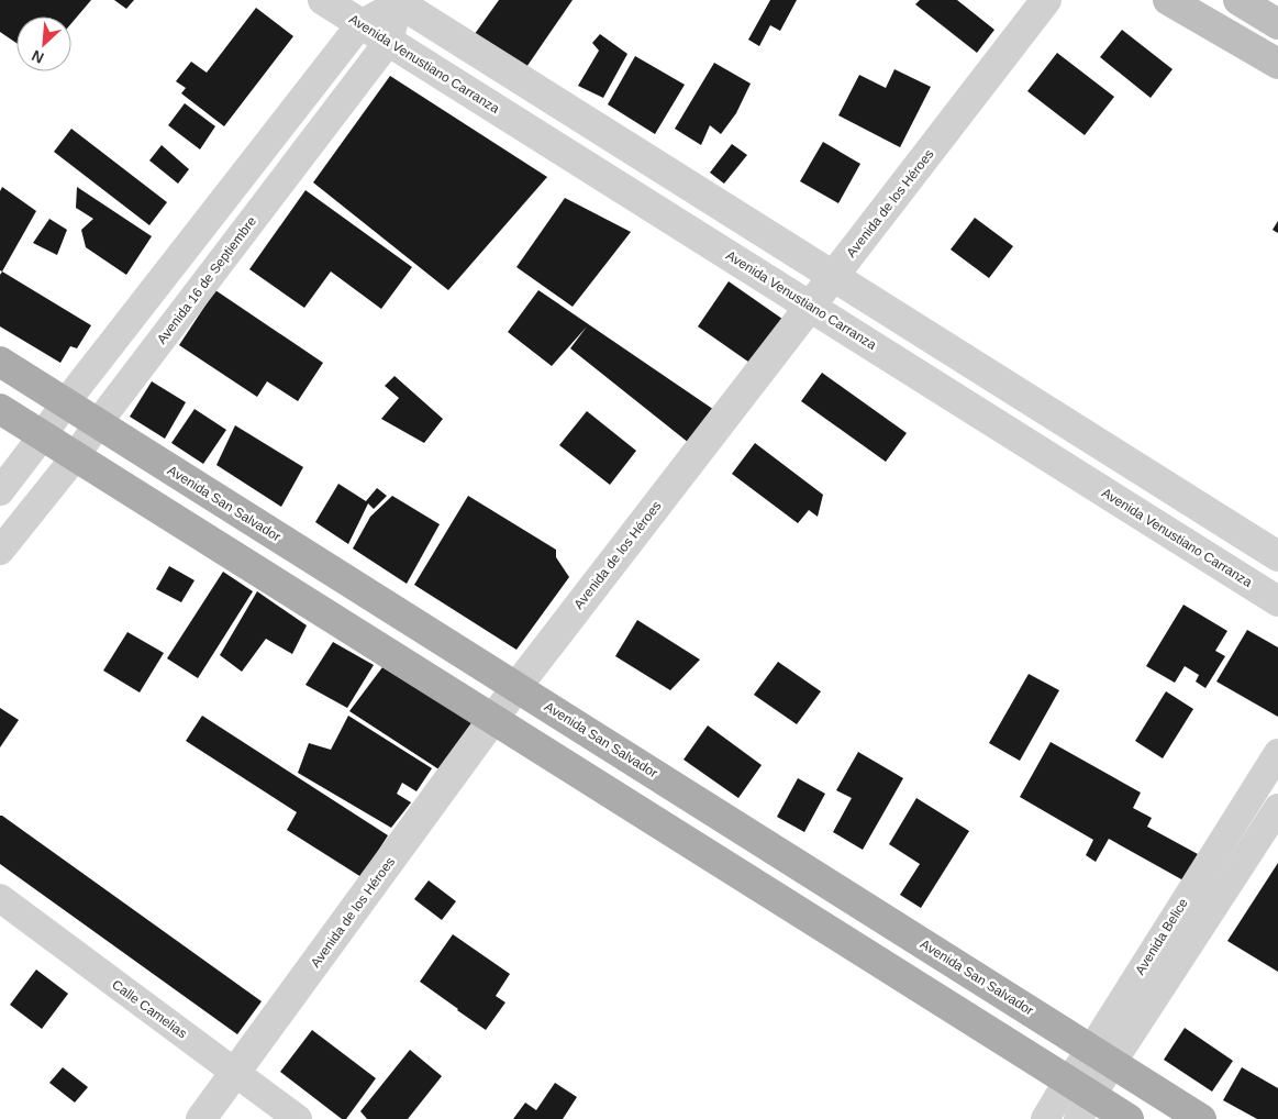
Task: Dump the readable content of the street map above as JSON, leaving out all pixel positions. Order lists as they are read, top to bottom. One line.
{"streets":{"main road":["Avenida San Salvador"],"street":["Avenida Venustiano Carranza","Avenida de los Héroes","Avenida 16 de Septiembre","Avenida Belice","Calle Camelias"]},"crossings":[["Avenida Venustiano Carranza","Avenida de los Héroes"],["Avenida Venustiano Carranza","Avenida 16 de Septiembre"],["Avenida de los Héroes","Avenida San Salvador"],["Avenida de los Héroes","Calle Camelias"],["Avenida 16 de Septiembre","Avenida San Salvador"],["Avenida San Salvador","Avenida Belice"]],"north":"bottom left"}
